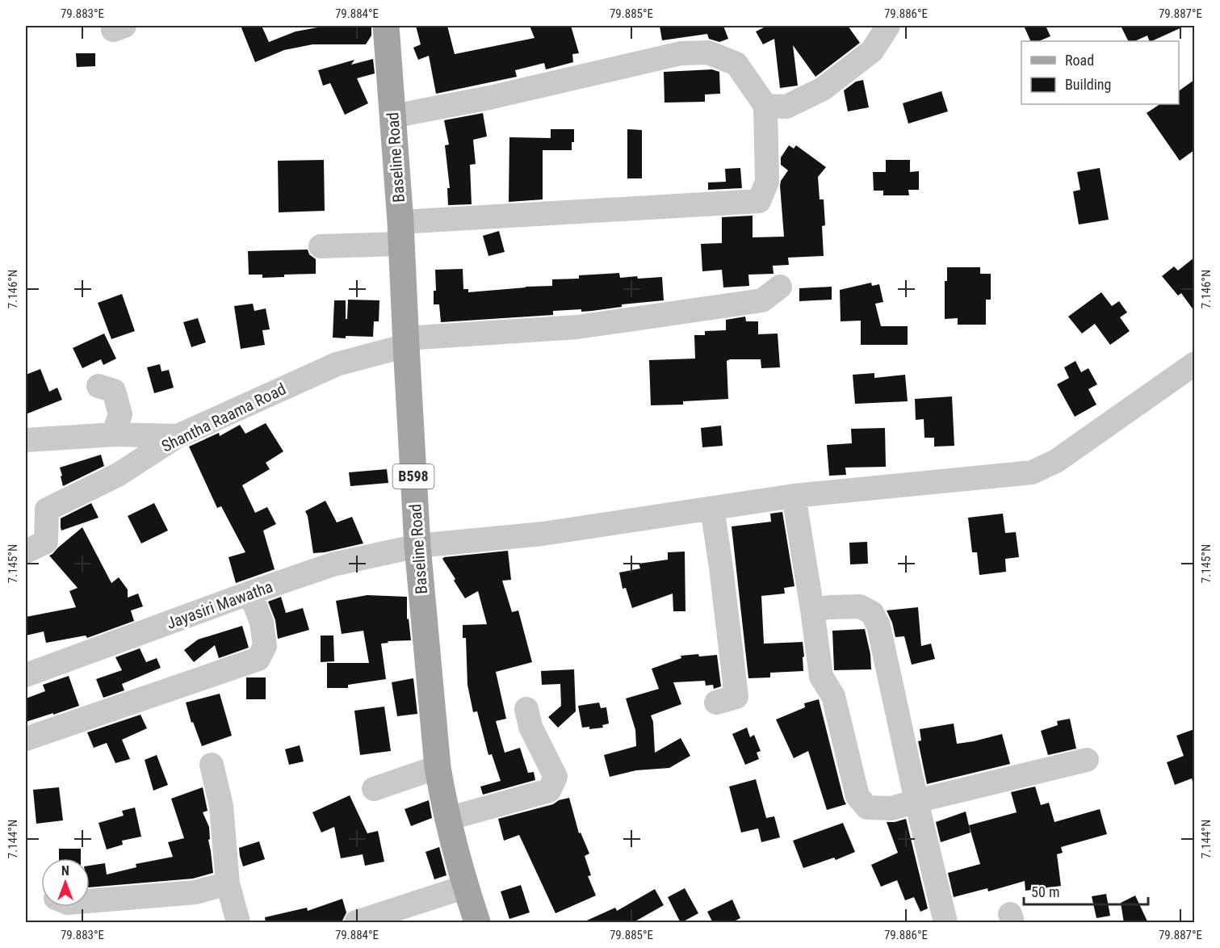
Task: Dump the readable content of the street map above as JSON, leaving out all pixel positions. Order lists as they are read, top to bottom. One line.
{"streets":{"main road":["Baseline Road","B598"],"street":["Shantha Raama Road","Jayasiri Mawatha"]},"crossings":[["Baseline Road","Shantha Raama Road"],["Baseline Road","Jayasiri Mawatha"]],"legend":["Road","Building"],"scale_bar":"50 m","north":"top","coordinates":["79.883°E","79.884°E","79.885°E","79.886°E","79.887°E","7.146°N","7.145°N","7.144°N"]}
